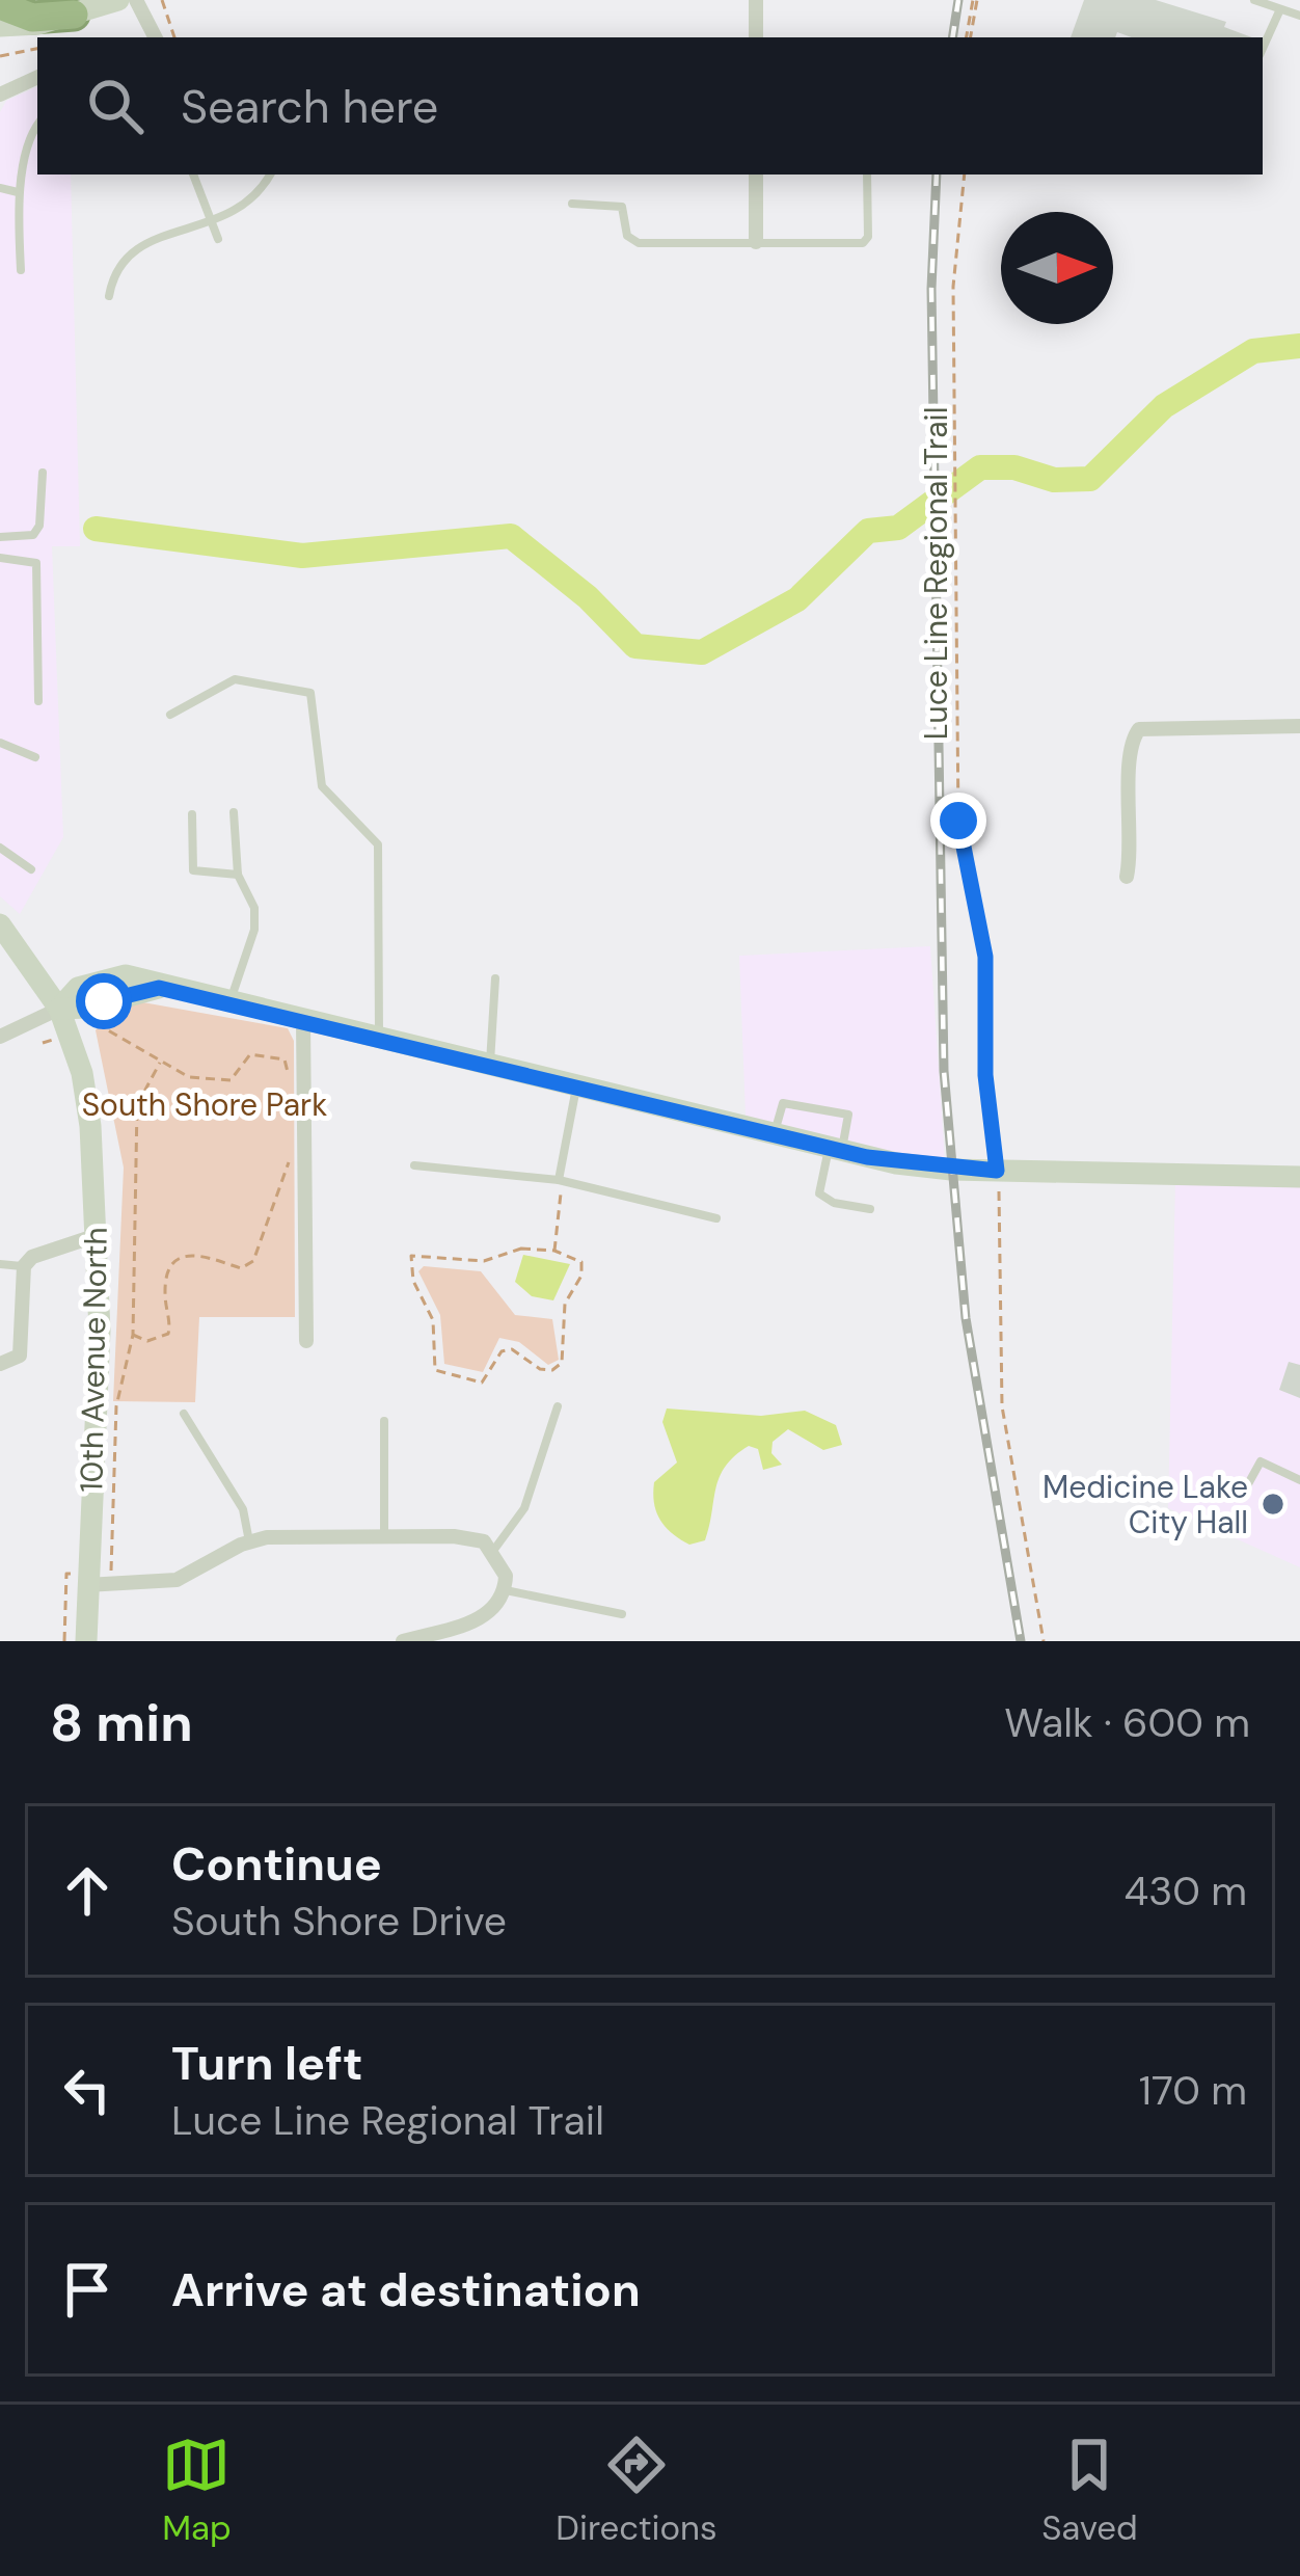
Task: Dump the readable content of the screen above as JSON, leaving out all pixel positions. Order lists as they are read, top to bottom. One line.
{"streets":{"street":["10th Avenue North"],"path":["Luce Line Regional Trail"]},"parks":["South Shore Park"],"places":["Medicine Lake City Hall"],"north":"right","page":{"search":"Search here","heading":["8 min","Walk · 600 m"],"list":[["Continue","South Shore Drive","430 m"],["Turn left","Luce Line Regional Trail","170 m"],"Arrive at destination"],"nav":["Map","Directions","Saved"]}}
